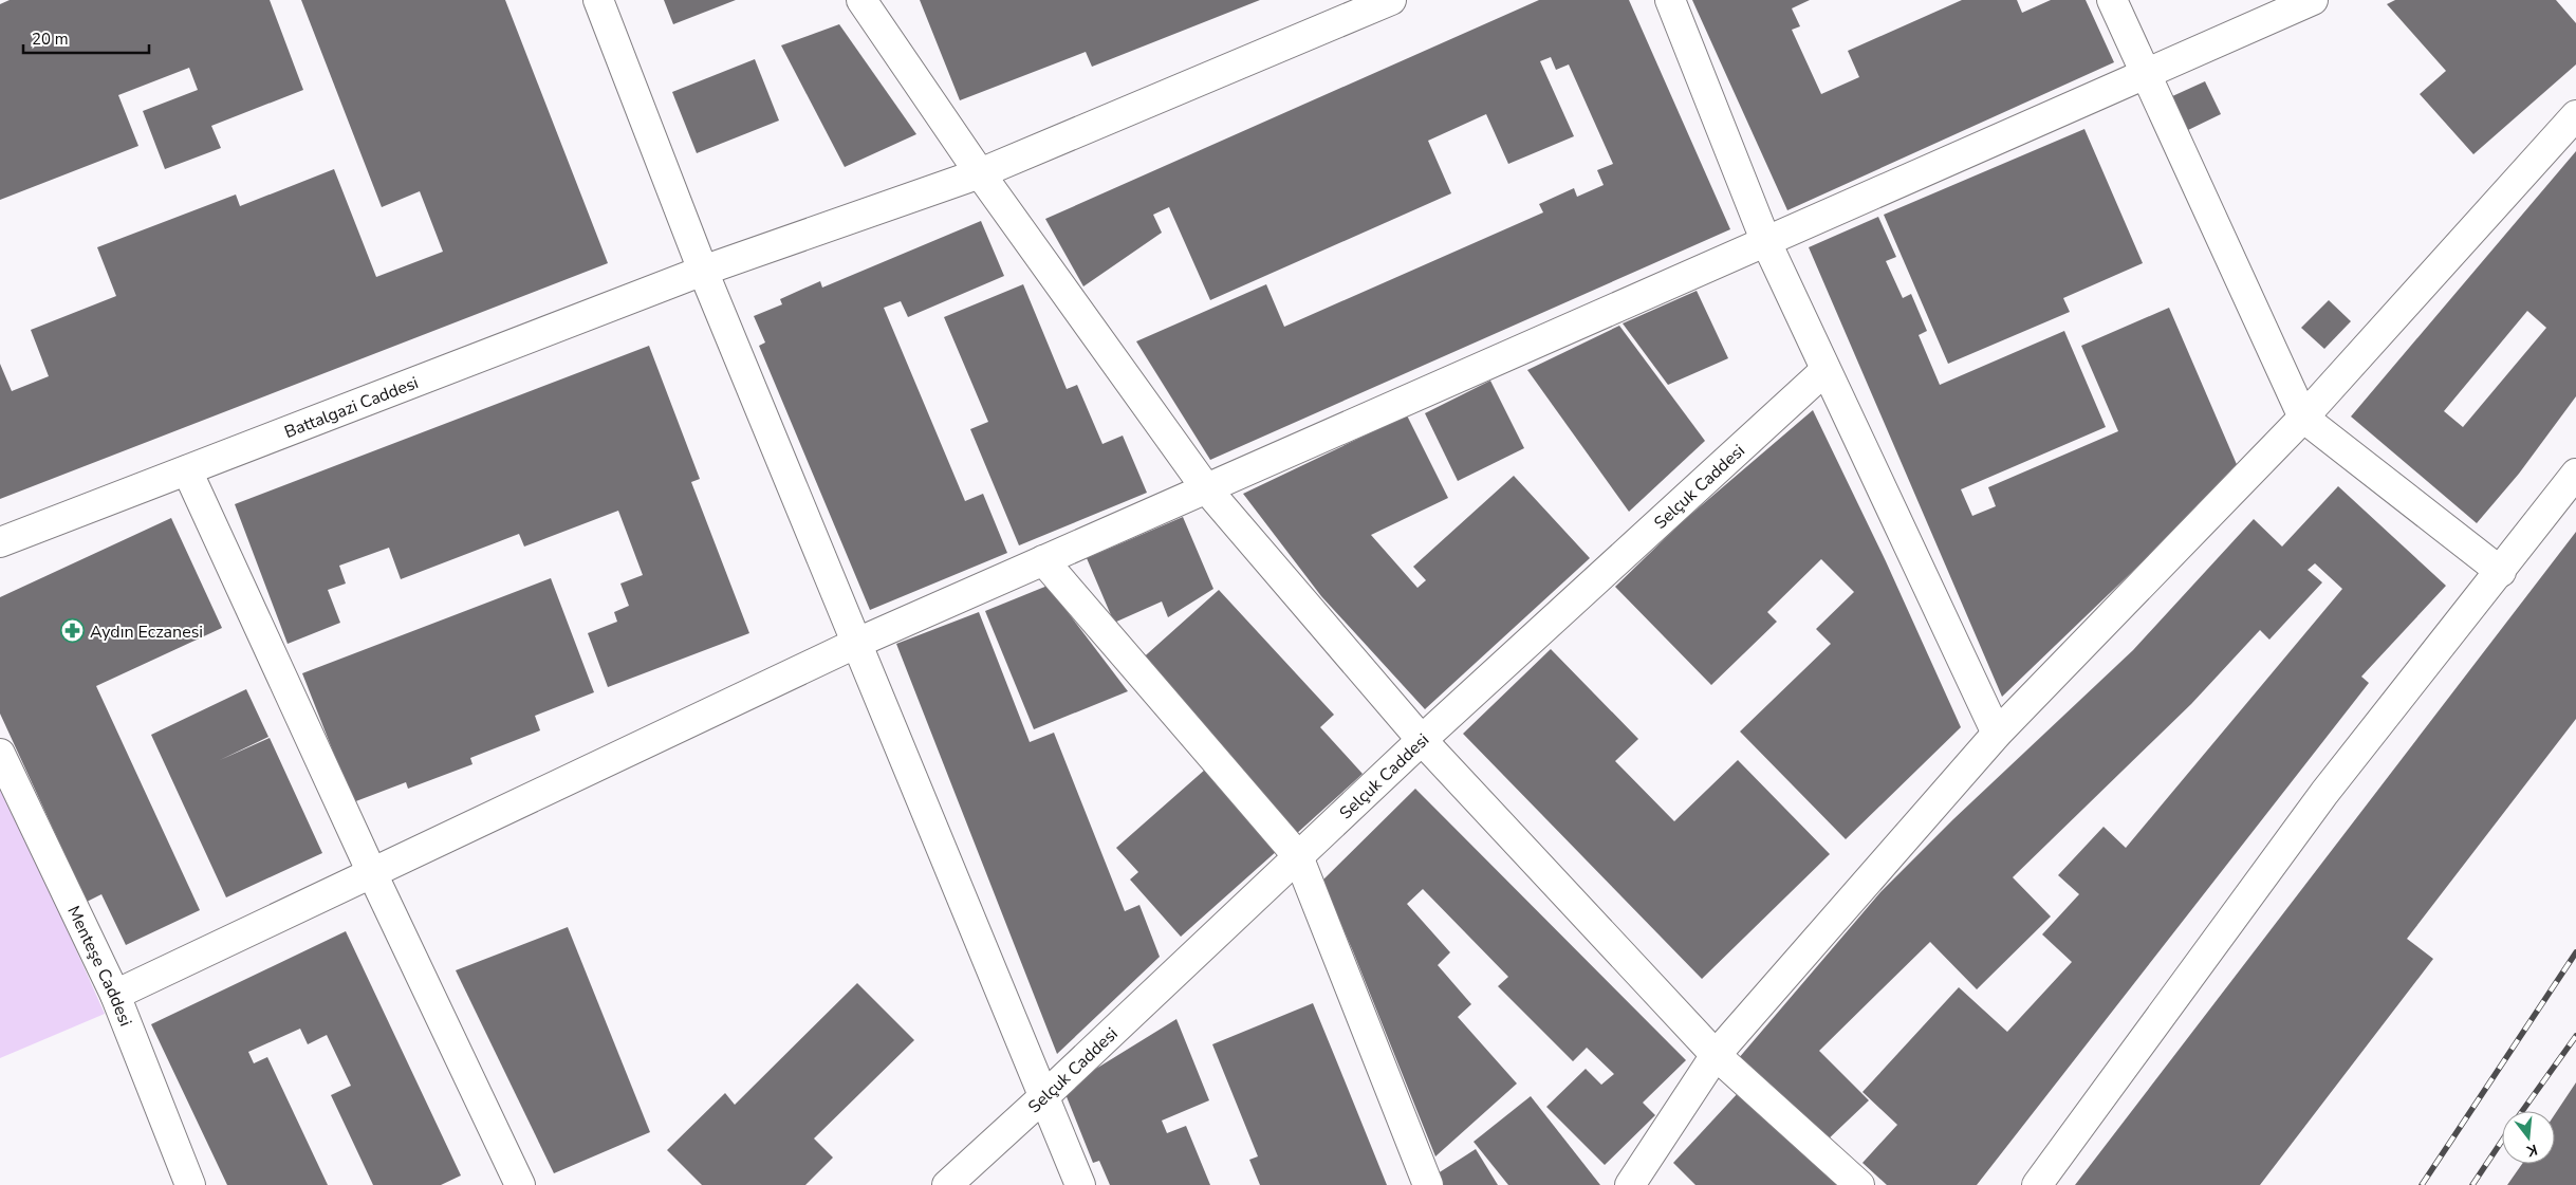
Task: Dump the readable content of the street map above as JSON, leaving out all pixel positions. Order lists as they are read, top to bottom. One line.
{"streets":{"street":["Battalgazi Caddesi","Selçuk Caddesi","Menteşe Caddesi"]},"places":{"pharmacy":["Aydın Eczanesi"]},"scale_bar":"20 m","north":"bottom"}
